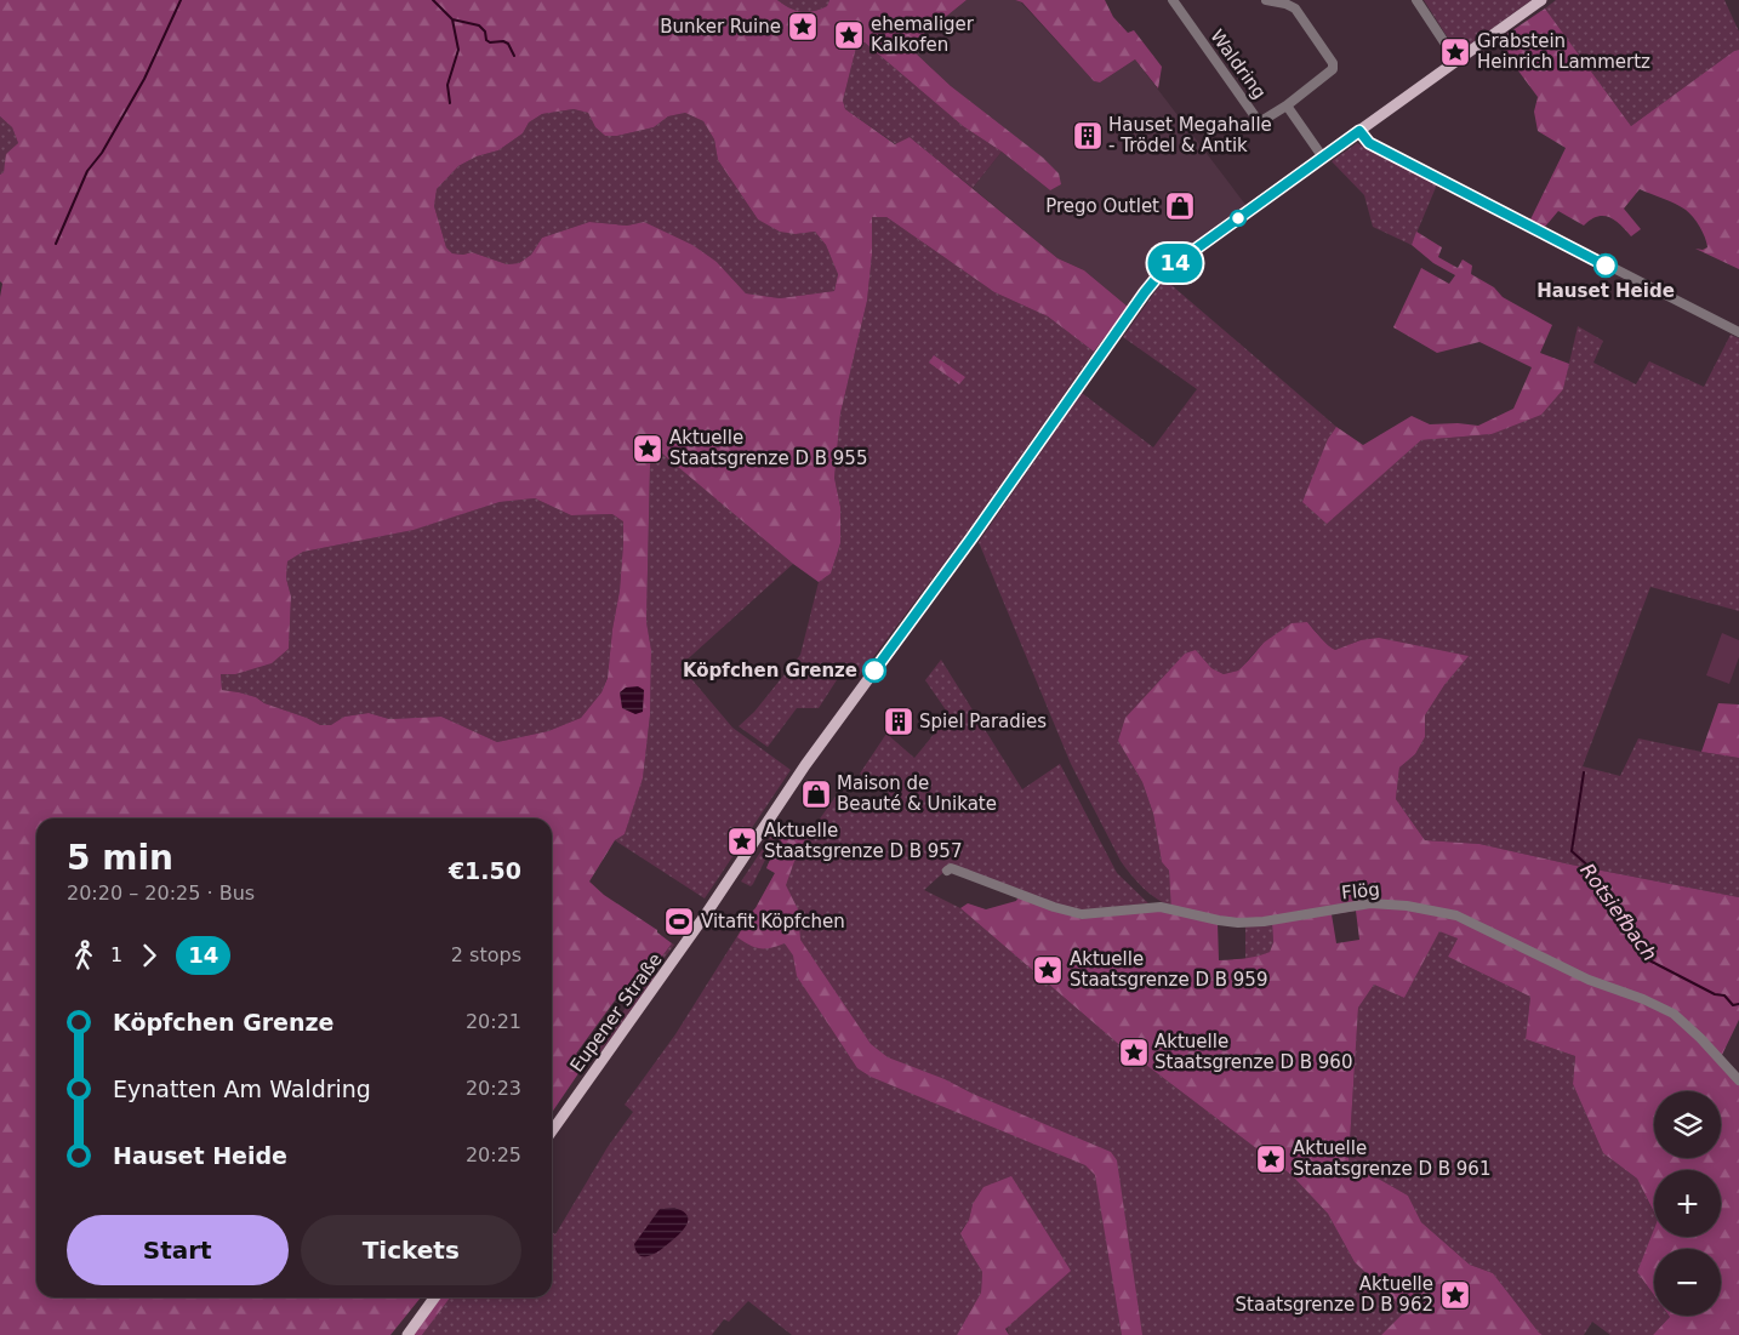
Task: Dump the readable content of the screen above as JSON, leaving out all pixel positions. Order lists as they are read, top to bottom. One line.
{"streets":{"main road":["Eupener Straße"],"street":["Waldring","Flög"]},"crossings":[["Waldring","Eupener Straße"]],"water":["Rotsiefbach"],"places":{"place":["Bunker Ruine","ehemaliger Kalkofen","Grabstein Heinrich Lammertz","Aktuelle Staatsgrenze D B 955","Aktuelle Staatsgrenze D B 957","Aktuelle Staatsgrenze D B 959","Aktuelle Staatsgrenze D B 960","Aktuelle Staatsgrenze D B 961","Aktuelle Staatsgrenze D B 962"],"building":["Hauset Megahalle - Trödel & Antik","Spiel Paradies"],"shop":["Prego Outlet","Maison de Beauté & Unikate"],"other":["Hauset Heide","Köpfchen Grenze"],"sports":["Vitafit Köpfchen"]},"lines":["bus line 14"],"page":{"on_map":"14","heading":["5 min","20:20 – 20:25 · Bus","€1.50"],"legs":["1","14","2 stops"],"list":[{"name":"Köpfchen Grenze","value":"20:21"},{"name":"Eynatten Am Waldring","value":"20:23"},{"name":"Hauset Heide","value":"20:25"}],"map_buttons":["+","−"],"buttons":["Start","Tickets"]}}
